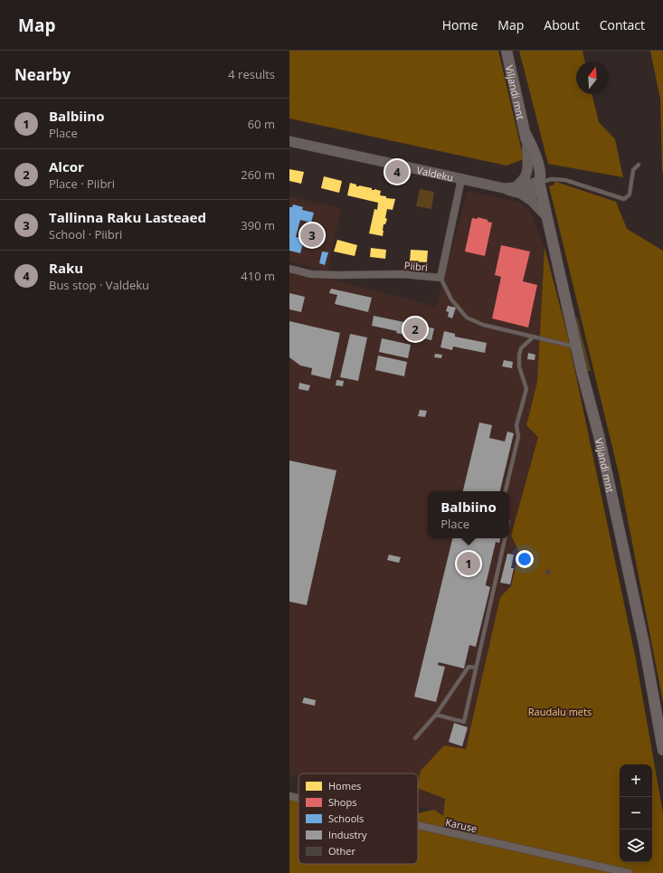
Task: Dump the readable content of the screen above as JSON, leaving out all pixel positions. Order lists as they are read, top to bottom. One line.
{"streets":{"main road":["Viljandi mnt"],"street":["Valdeku","Piibri","Karuse"]},"crossings":[["Valdeku","Piibri"]],"parks":["Raudalu mets"],"legend":["Homes","Shops","Schools","Industry","Other"],"north":"top","page":{"header":"Map","nav":["Home","Map","About","Contact"],"heading":["Nearby","4 results"],"list":[{"mark":"1","name":"Balbiino","note":"Place","value":"60 m"},{"mark":"2","name":"Alcor","note":"Place · Piibri","value":"260 m"},{"mark":"3","name":"Tallinna Raku Lasteaed","note":"School · Piibri","value":"390 m"},{"mark":"4","name":"Raku","note":"Bus stop · Valdeku","value":"410 m"}],"pins":["4","3","2","1"],"popup":["Balbiino","Place"],"map_buttons":["+","−"]}}
